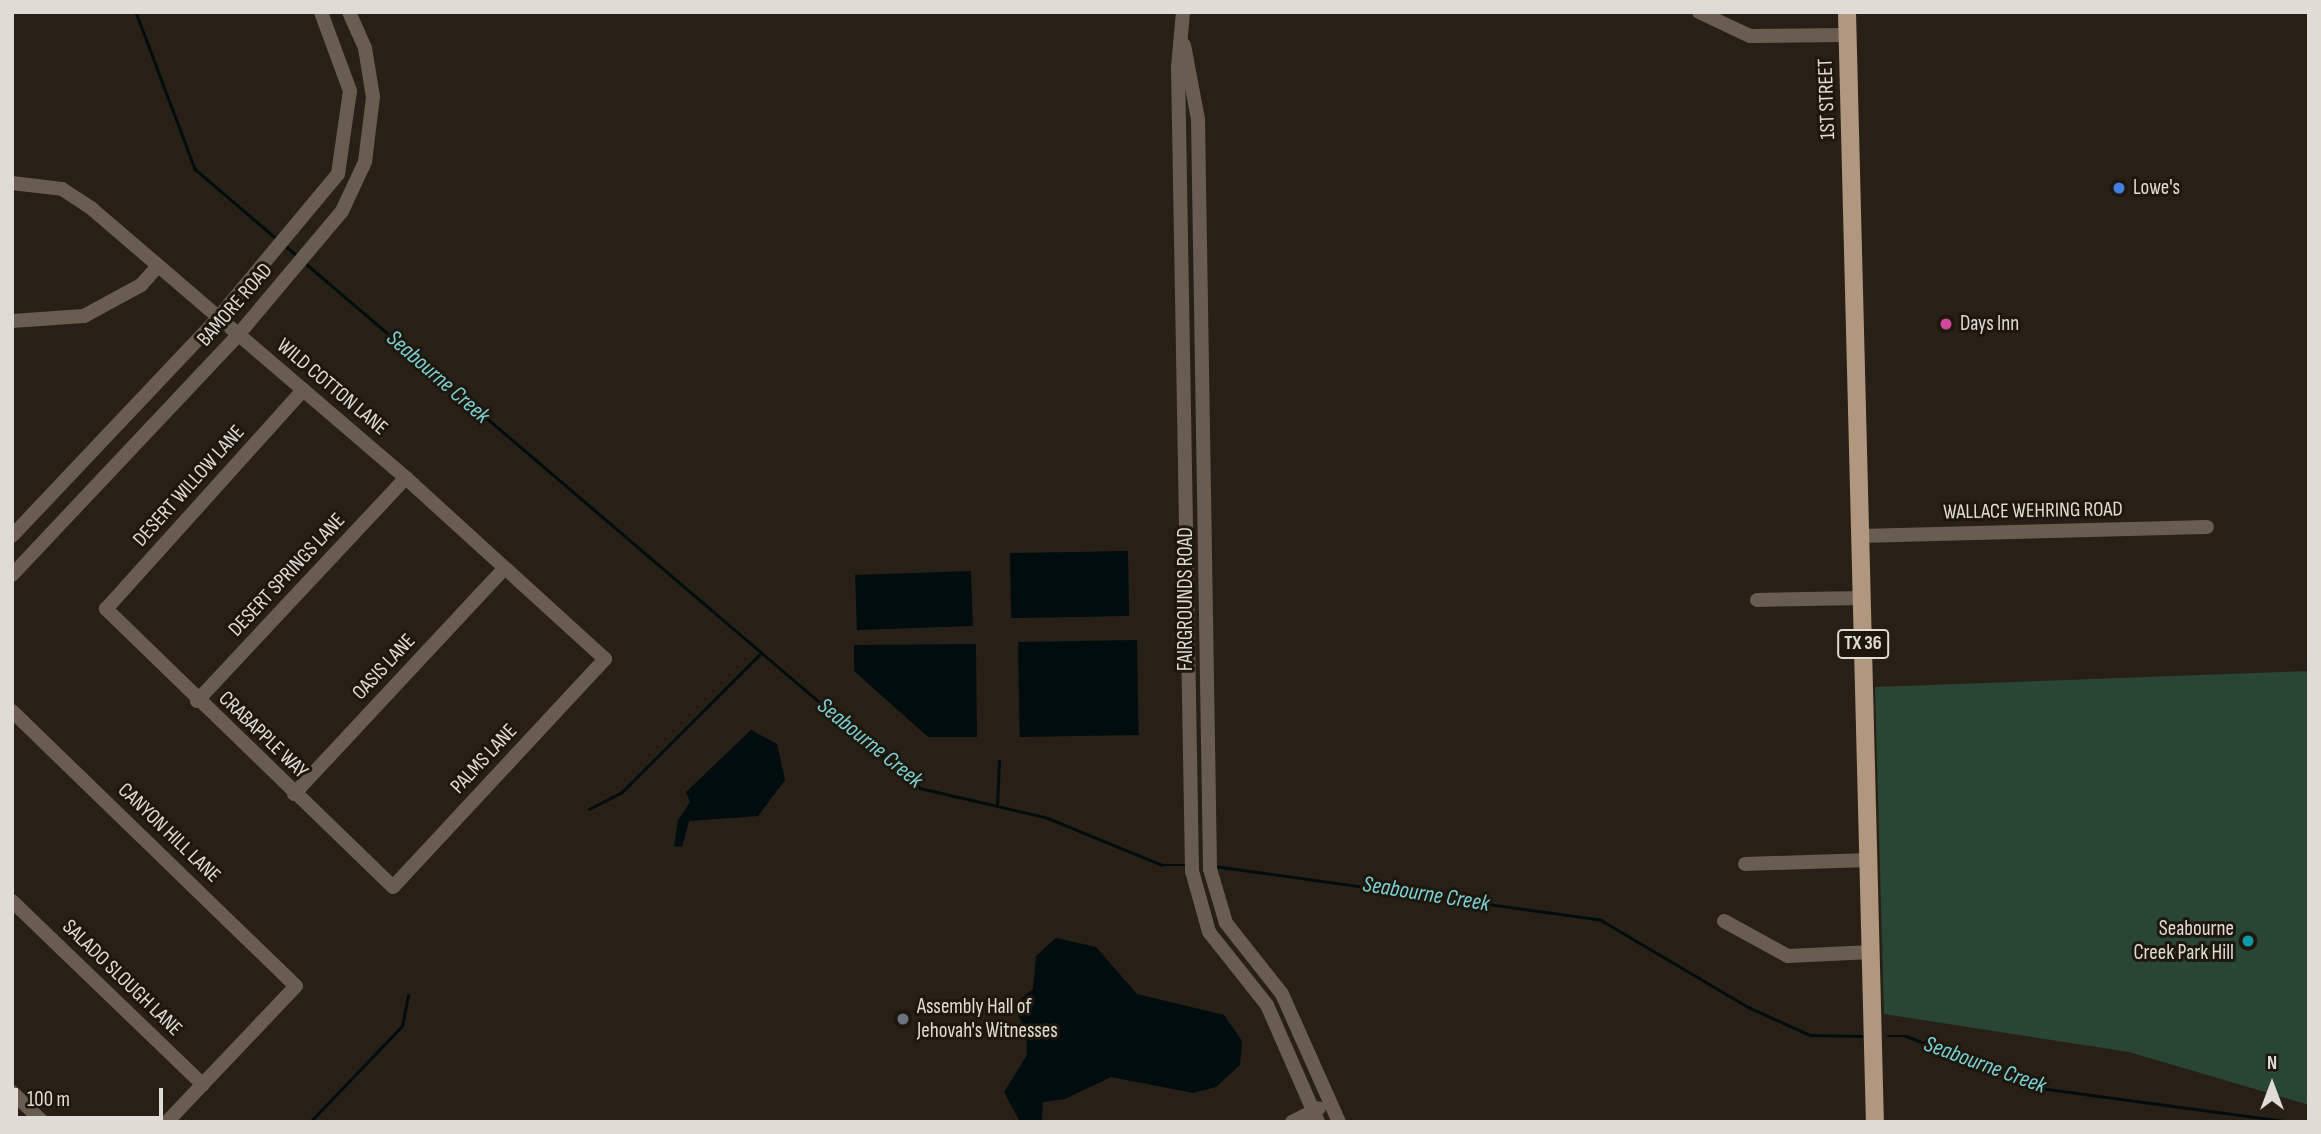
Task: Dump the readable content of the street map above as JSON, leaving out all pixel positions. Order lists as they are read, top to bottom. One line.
{"streets":{"main road":["1ST STREET","TX 36"],"street":["BAMORE ROAD","WILD COTTON LANE","DESERT WILLOW LANE","WALLACE WEHRING ROAD","DESERT SPRINGS LANE","FAIRGROUNDS ROAD","OASIS LANE","CRABAPPLE WAY","PALMS LANE","CANYON HILL LANE","SALADO SLOUGH LANE"]},"crossings":[["1ST STREET","WALLACE WEHRING ROAD"],["1ST STREET","TX 36"],["BAMORE ROAD","WILD COTTON LANE"],["WILD COTTON LANE","DESERT WILLOW LANE"],["WILD COTTON LANE","DESERT SPRINGS LANE"],["WILD COTTON LANE","OASIS LANE"],["WILD COTTON LANE","PALMS LANE"],["DESERT WILLOW LANE","CRABAPPLE WAY"],["WALLACE WEHRING ROAD","TX 36"],["DESERT SPRINGS LANE","CRABAPPLE WAY"],["OASIS LANE","CRABAPPLE WAY"],["CRABAPPLE WAY","PALMS LANE"],["CANYON HILL LANE","SALADO SLOUGH LANE"]],"water":["Seabourne Creek"],"places":["Lowe's","Days Inn","Seabourne Creek Park Hill","Assembly Hall of Jehovah's Witnesses"],"scale_bar":"100 m","north":"top"}
